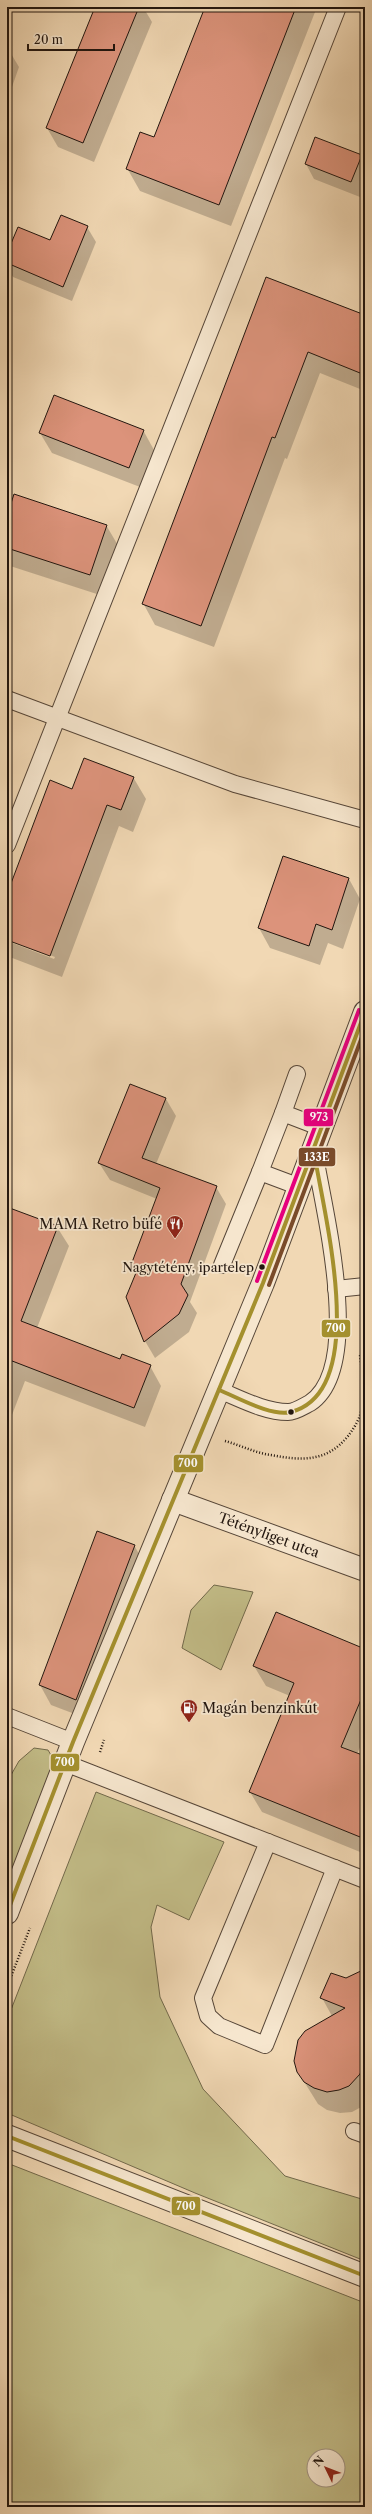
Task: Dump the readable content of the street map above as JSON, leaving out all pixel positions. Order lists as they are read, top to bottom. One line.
{"streets":{"street":["Tétényliget utca"]},"places":{"restaurant":["MAMA Retro büfé"],"other":["Nagytétény, ipartelep"],"fuel station":["Magán benzinkút"]},"lines":["transit line 973","transit line 700","transit line 133E"],"scale_bar":"20 m","north":"top left"}
